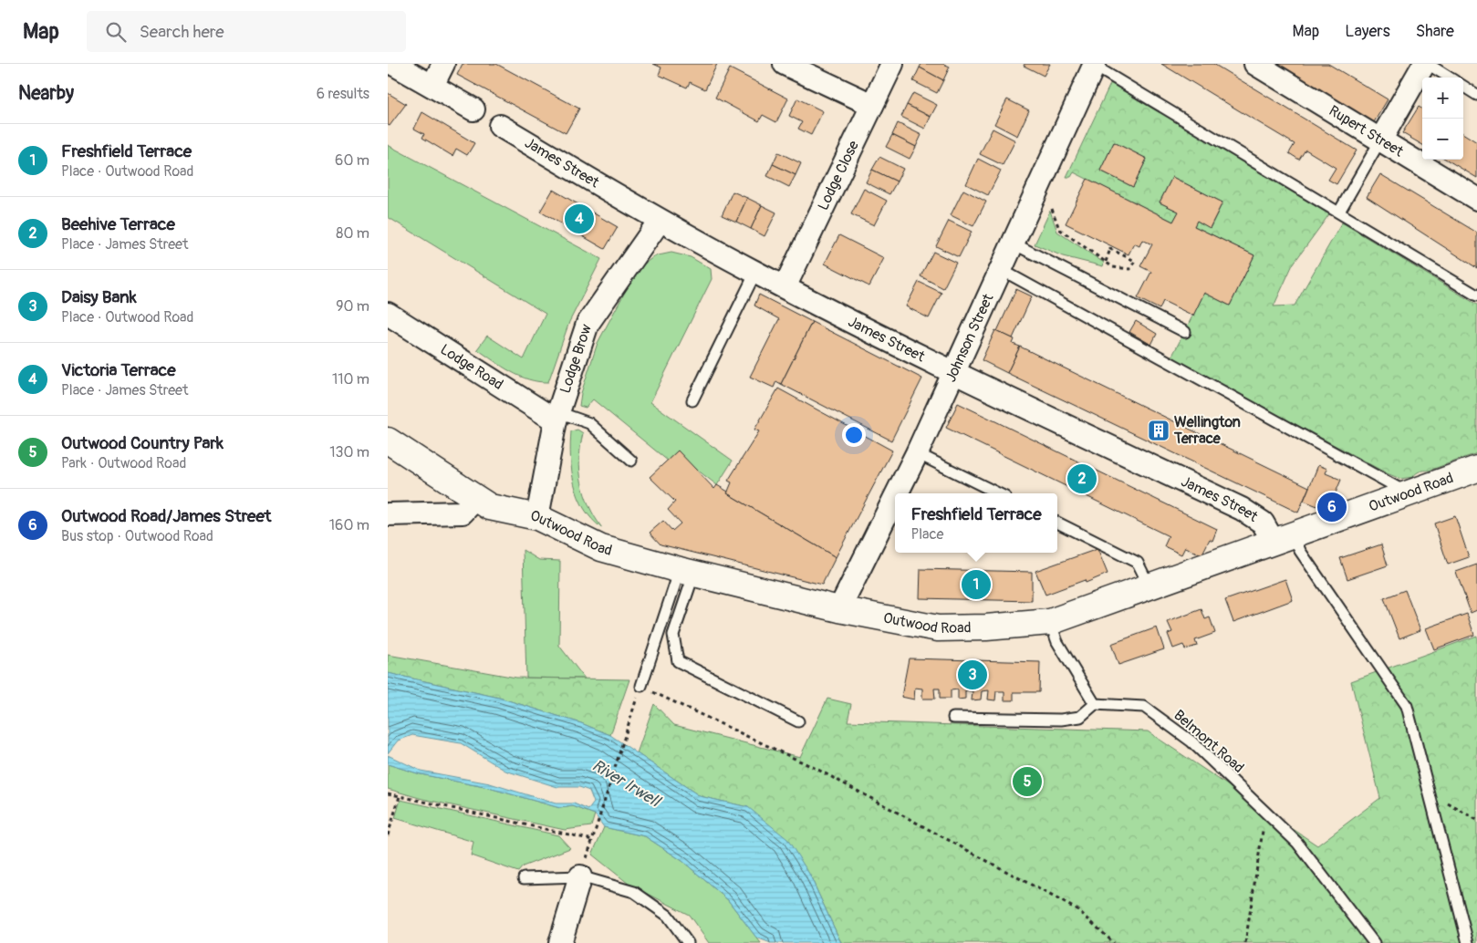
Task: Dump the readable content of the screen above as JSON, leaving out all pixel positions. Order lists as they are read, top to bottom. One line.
{"streets":{"street":["Rupert Street","James Street","Lodge Close","Johnson Street","Lodge Brow","Lodge Road","Outwood Road"],"lane":["Belmont Road"]},"crossings":[["James Street","Lodge Close"],["James Street","Johnson Street"],["James Street","Lodge Brow"],["James Street","Outwood Road"],["Johnson Street","Outwood Road"],["Lodge Brow","Lodge Road"],["Lodge Brow","Outwood Road"]],"water":["River Irwell"],"places":{"building":["Wellington Terrace"]},"page":{"header":"Map","search":"Search here","nav":["Map","Layers","Share"],"heading":["Nearby","6 results"],"map_buttons":["+","−"],"list":[{"mark":"1","name":"Freshfield Terrace","note":"Place · Outwood Road","value":"60 m"},{"mark":"2","name":"Beehive Terrace","note":"Place · James Street","value":"80 m"},{"mark":"3","name":"Daisy Bank","note":"Place · Outwood Road","value":"90 m"},{"mark":"4","name":"Victoria Terrace","note":"Place · James Street","value":"110 m"},{"mark":"5","name":"Outwood Country Park","note":"Park · Outwood Road","value":"130 m"},{"mark":"6","name":"Outwood Road/James Street","note":"Bus stop · Outwood Road","value":"160 m"}],"pins":["4","2","6","1","3","5"],"popup":["Freshfield Terrace","Place"]}}
